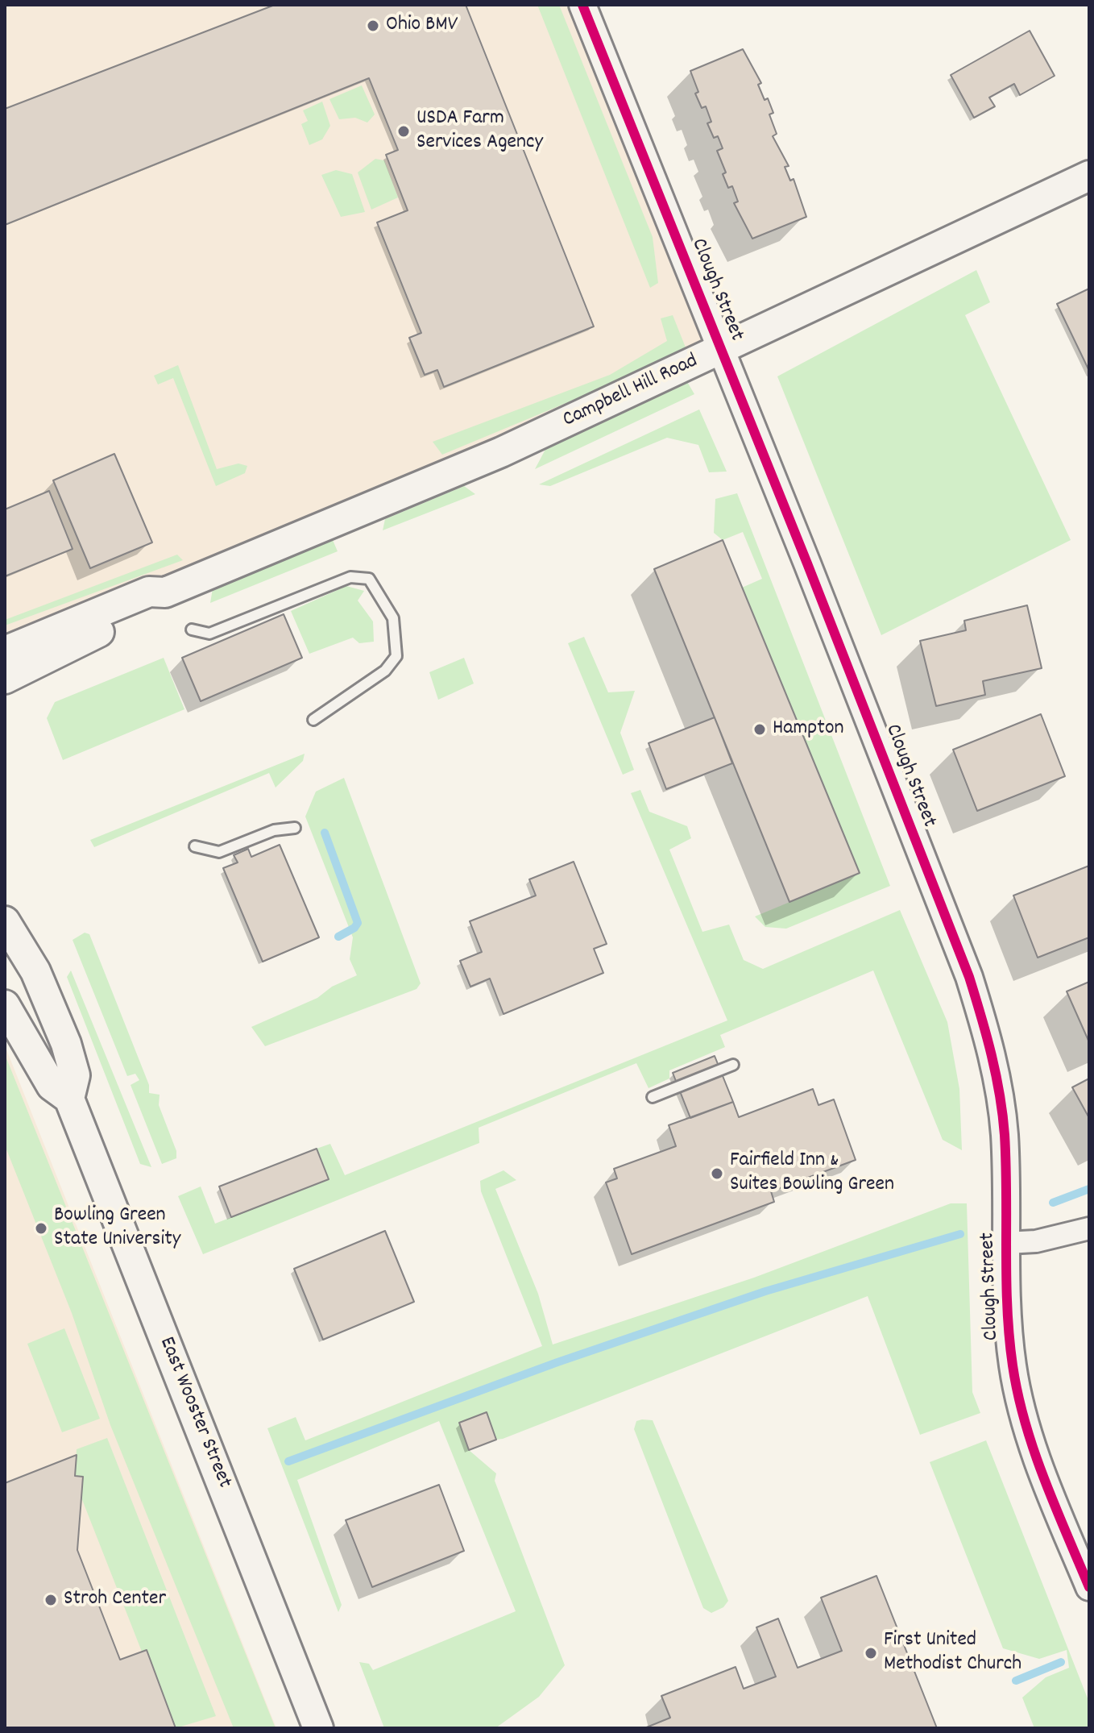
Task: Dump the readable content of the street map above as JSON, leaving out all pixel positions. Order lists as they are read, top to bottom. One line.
{"streets":{"main road":["Campbell Hill Road","East Wooster Street"],"street":["Clough Street"]},"crossings":[["Clough Street","Campbell Hill Road"]],"places":["Ohio BMV","USDA Farm Services Agency","Hampton","Fairfield Inn & Suites Bowling Green","Bowling Green State University","Stroh Center","First United Methodist Church"]}
